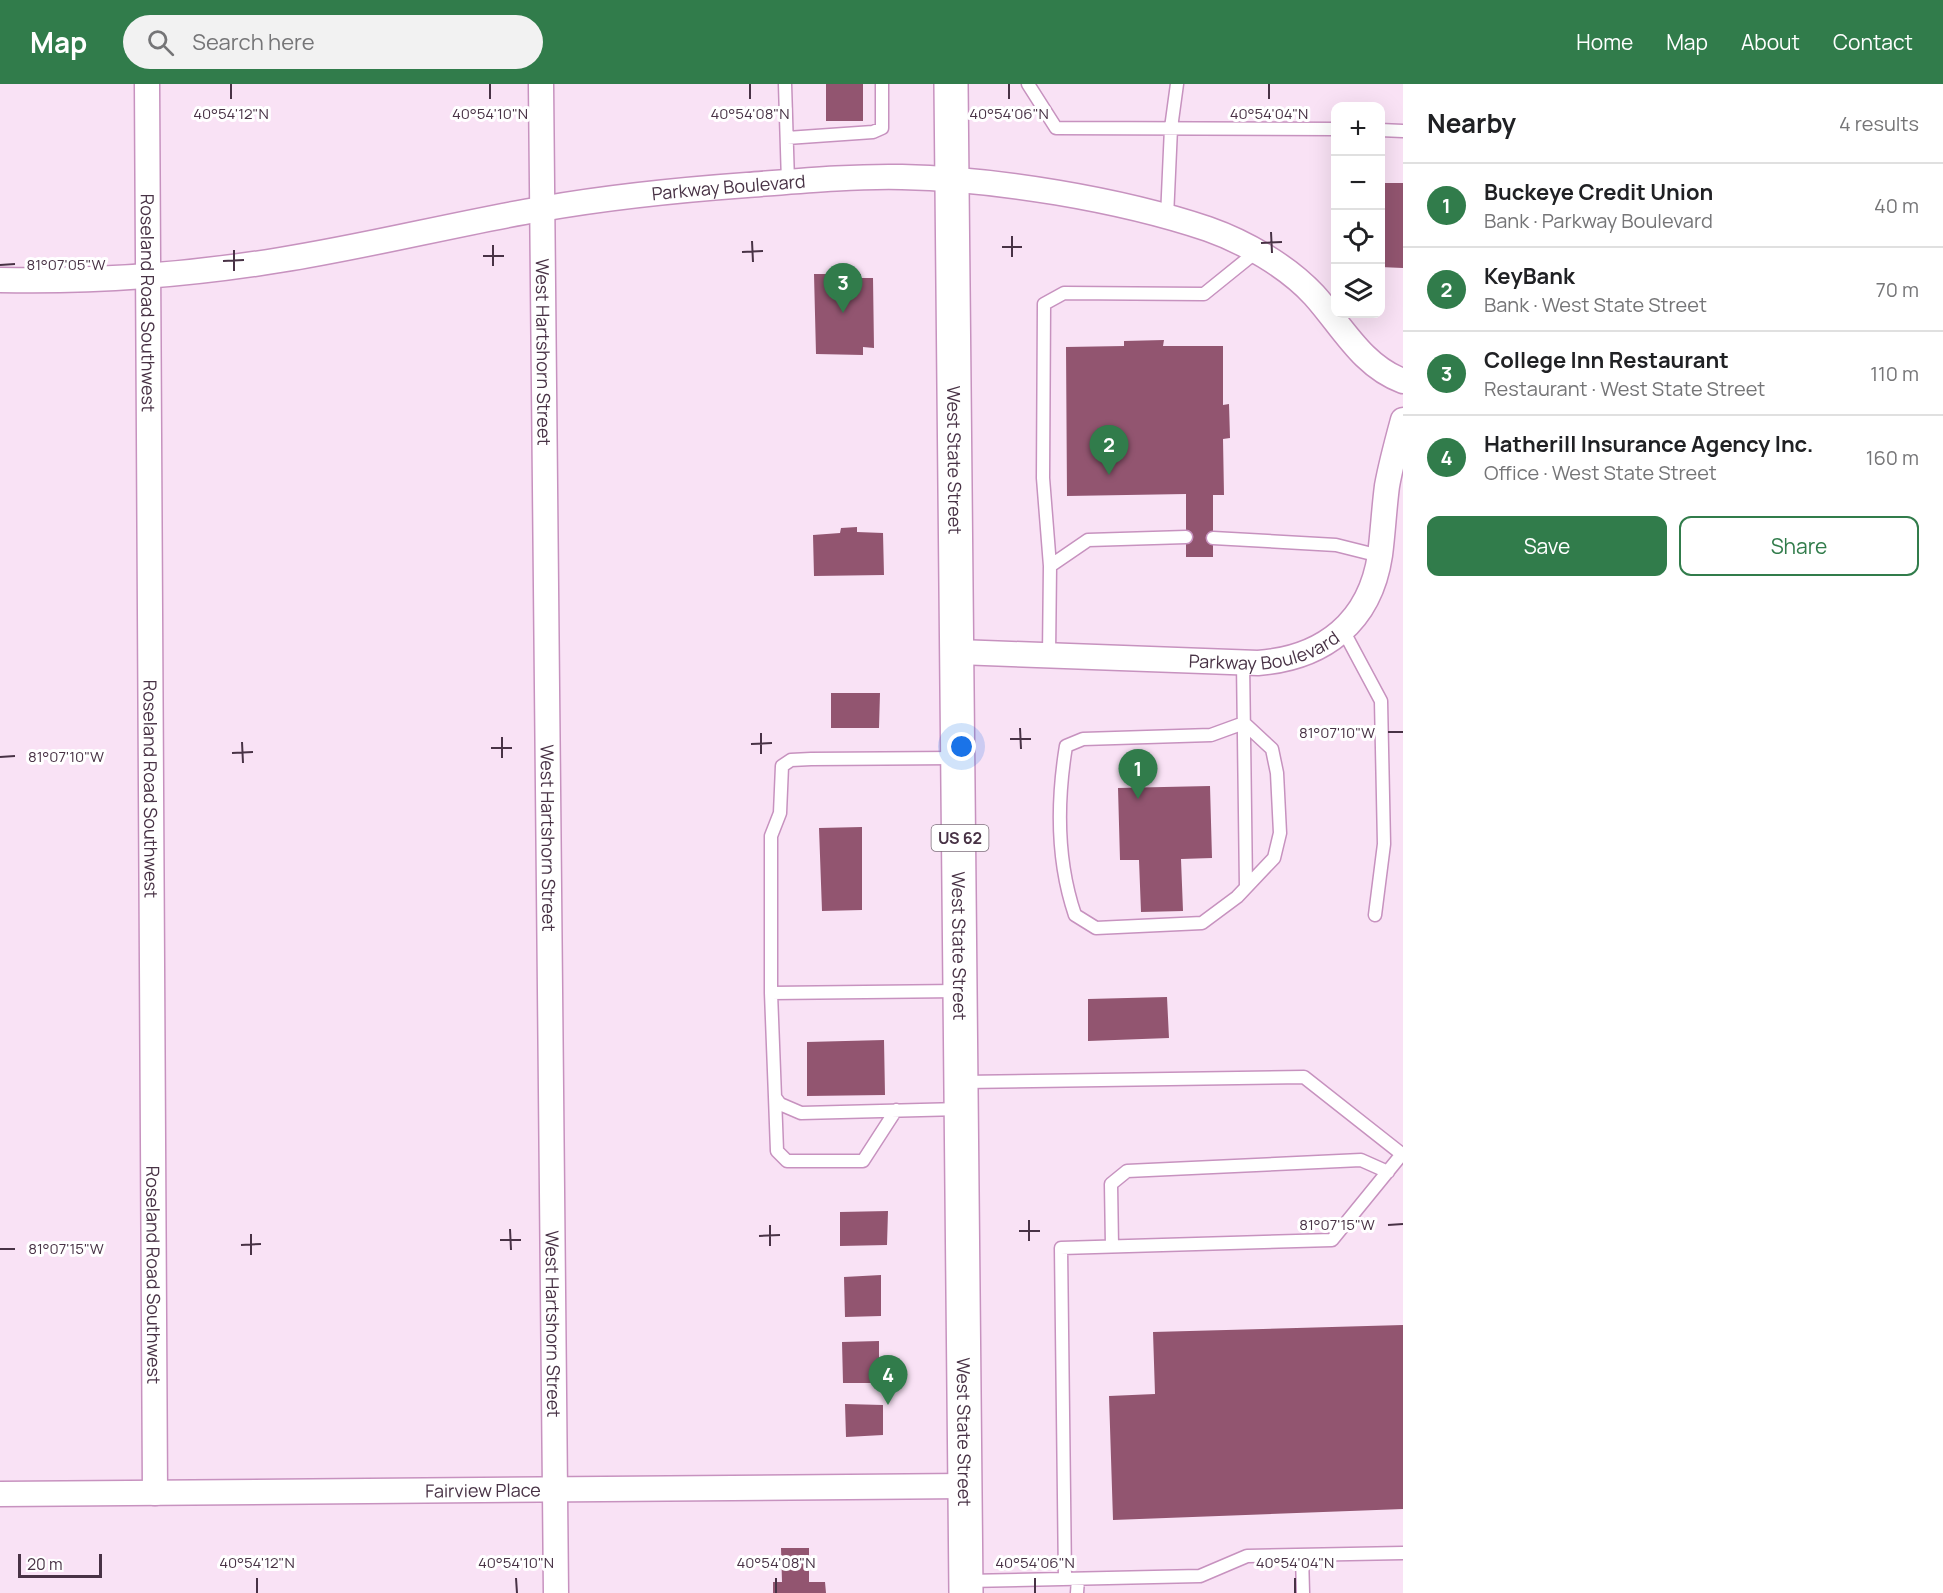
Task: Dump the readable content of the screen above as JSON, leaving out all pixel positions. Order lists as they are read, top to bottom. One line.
{"streets":{"highway":["West State Street","US 62"],"street":["Parkway Boulevard","Roseland Road Southwest","West Hartshorn Street","Fairview Place"]},"crossings":[["Parkway Boulevard","Roseland Road Southwest"],["Parkway Boulevard","West Hartshorn Street"],["Parkway Boulevard","West State Street"],["Roseland Road Southwest","Fairview Place"],["West Hartshorn Street","Fairview Place"],["West State Street","Fairview Place"]],"scale_bar":"20 m","page":{"header":"Map","search":"Search here","nav":["Home","Map","About","Contact"],"heading":["Nearby","4 results"],"map_buttons":["+","−"],"list":[{"mark":"1","name":"Buckeye Credit Union","note":"Bank · Parkway Boulevard","value":"40 m"},{"mark":"2","name":"KeyBank","note":"Bank · West State Street","value":"70 m"},{"mark":"3","name":"College Inn Restaurant","note":"Restaurant · West State Street","value":"110 m"},{"mark":"4","name":"Hatherill Insurance Agency Inc.","note":"Office · West State Street","value":"160 m"}],"pins":["3","2","1","4"],"buttons":["Save","Share"],"scale":"20 m"},"coordinates":["40°54'12\"N","40°54'10\"N","40°54'08\"N","40°54'06\"N","40°54'04\"N","81°07'05\"W","81°07'10\"W","81°07'15\"W"]}
